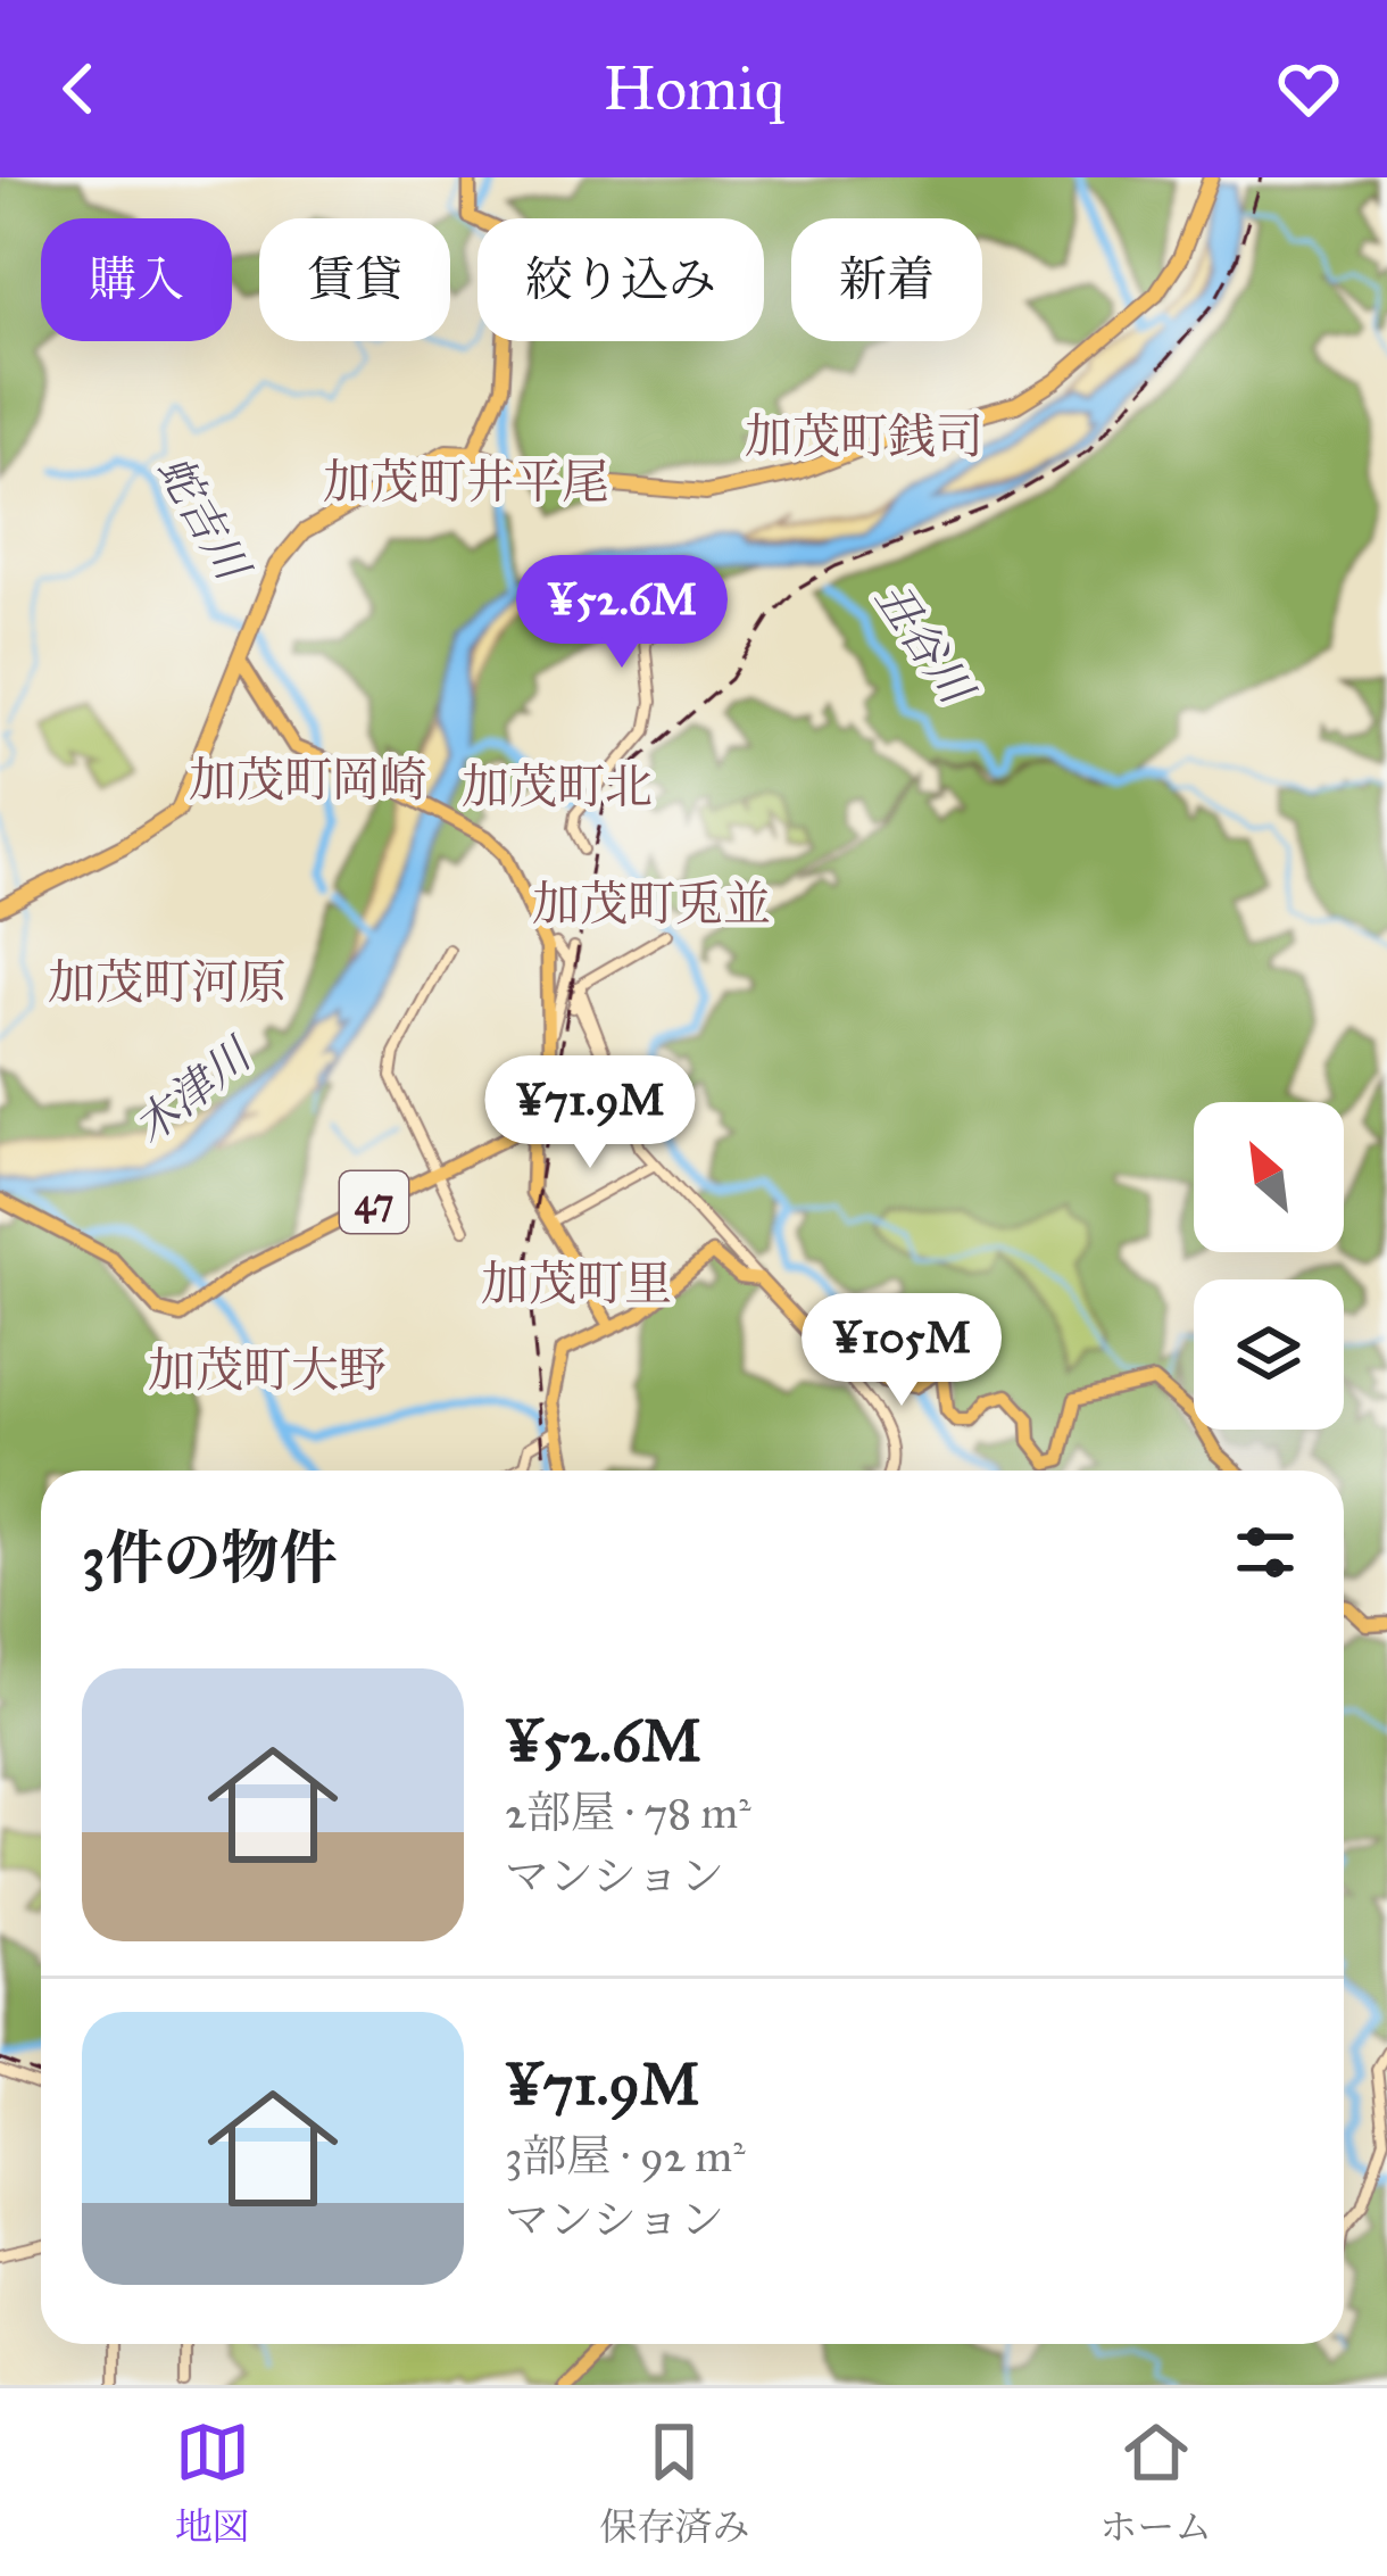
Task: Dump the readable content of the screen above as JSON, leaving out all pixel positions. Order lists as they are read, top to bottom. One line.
{"streets":{"main road":["47"]},"districts":["加茂町銭司","加茂町井平尾","加茂町岡崎","加茂町北","加茂町兎並","加茂町河原","加茂町里","加茂町大野"],"water":["蛇吉川","丑谷川","木津川"],"north":"top left","page":{"header":"Homiq","chip":["購入","賃貸","絞り込み","新着"],"price":["¥52.6M","¥71.9M","¥105M"],"heading":"3件の物件","list":[{"name":"¥52.6M","note":"2部屋 · 78 m² · マンション"},{"name":"¥71.9M","note":"3部屋 · 92 m² · マンション"}],"tabs":["地図","保存済み","ホーム"]}}
